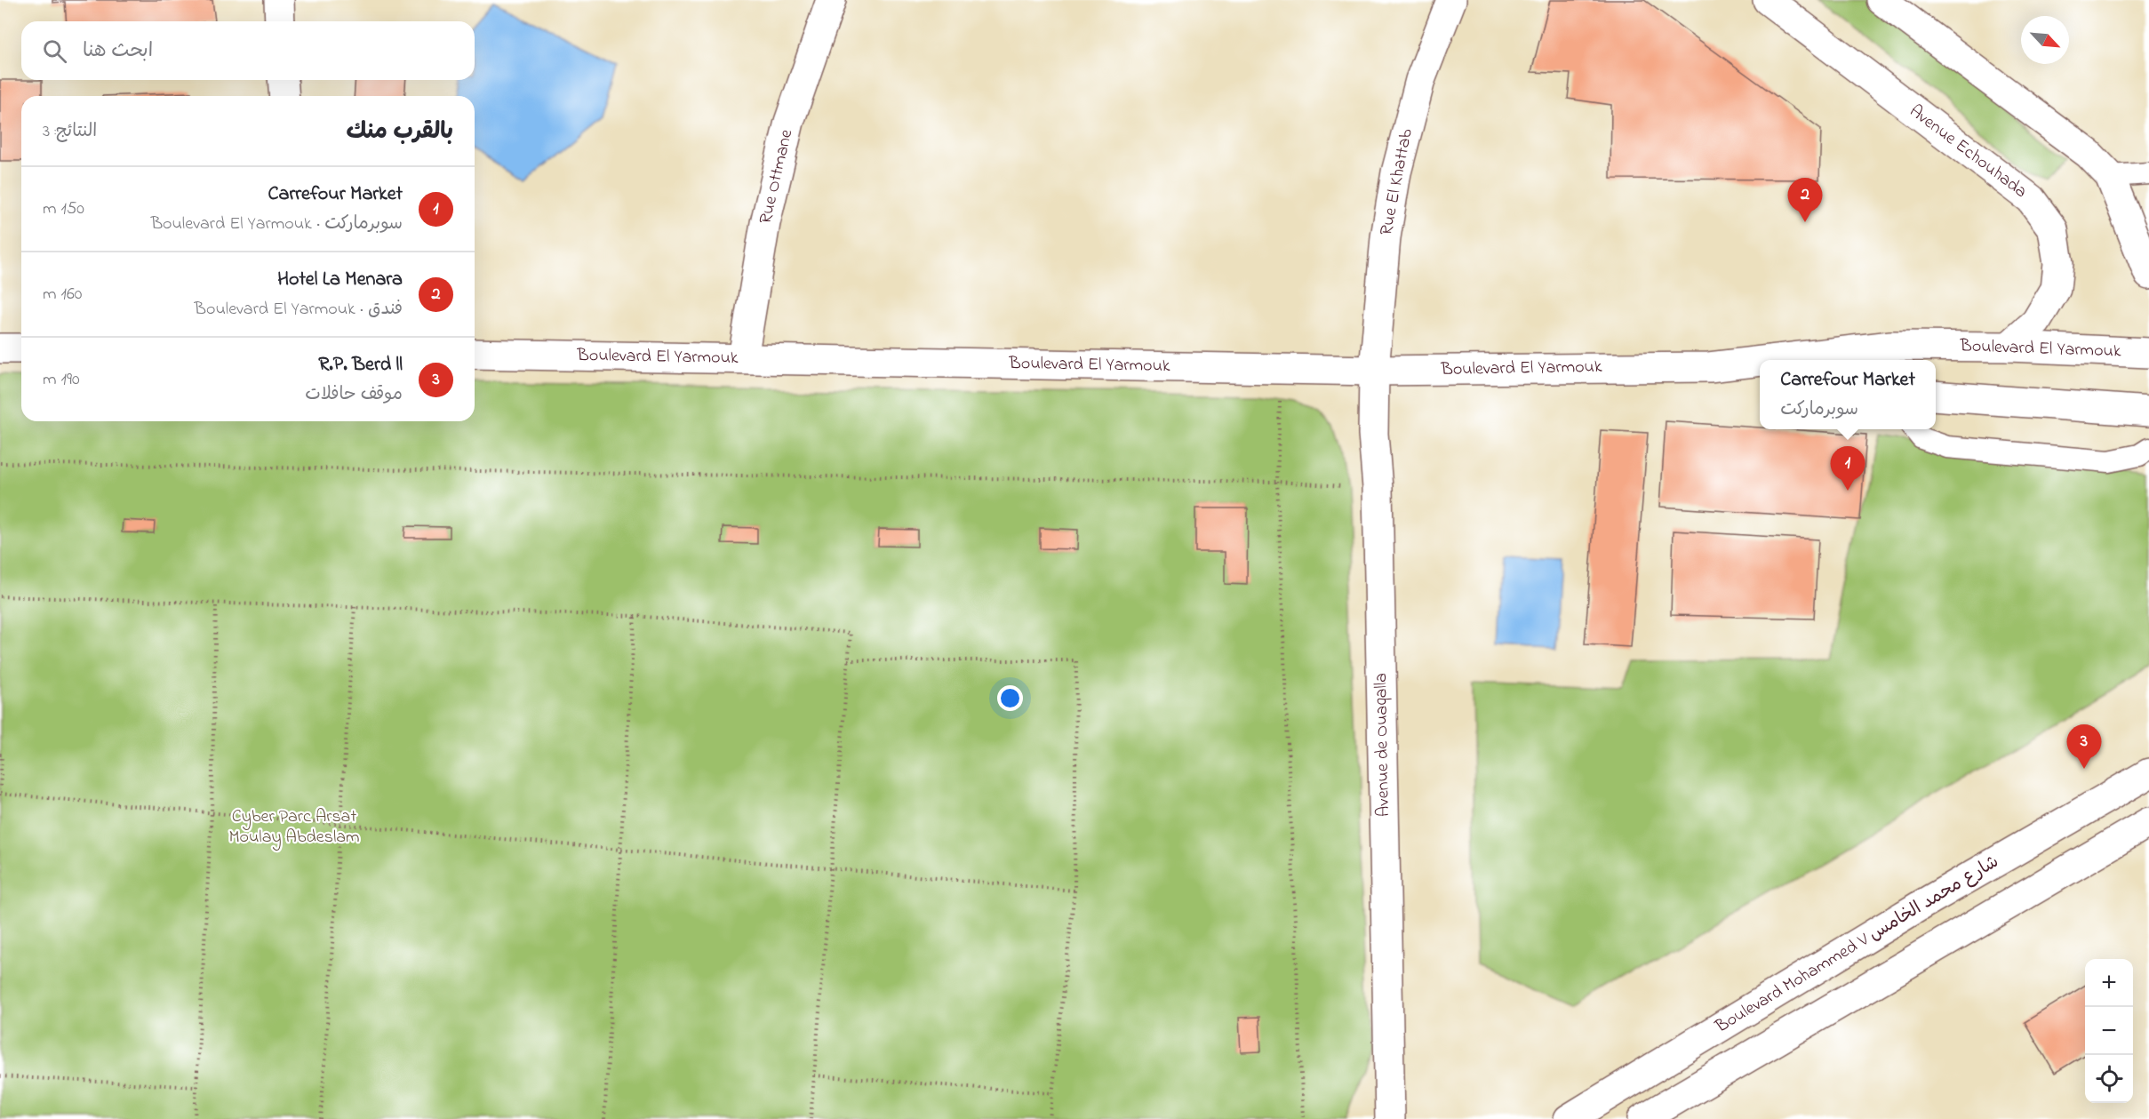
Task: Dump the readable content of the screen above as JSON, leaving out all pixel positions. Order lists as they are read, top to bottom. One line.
{"streets":{"main road":["Avenue Echouhada","Rue Ottmane","Rue El Khattab","Boulevard El Yarmouk","Avenue de Ouaqalla","Boulevard Mohammed V شارع محمد الخامس"]},"crossings":[["Avenue Echouhada","Boulevard El Yarmouk"],["Rue Ottmane","Boulevard El Yarmouk"],["Rue El Khattab","Boulevard El Yarmouk"],["Rue El Khattab","Avenue de Ouaqalla"],["Boulevard El Yarmouk","Avenue de Ouaqalla"]],"parks":["Cyber Parc Arsat Moulay Abdeslam"],"north":"bottom right","page":{"search":"ابحث هنا","heading":["بالقرب منك","النتائج: 3"],"list":[{"mark":"1","name":"Carrefour Market","note":"سوبرماركت · Boulevard El Yarmouk","value":"150 m"},{"mark":"2","name":"Hotel La Menara","note":"فندق · Boulevard El Yarmouk","value":"160 m"},{"mark":"3","name":"R.P. Berd ll","note":"موقف حافلات","value":"190 m"}],"pins":["2","1","3"],"popup":["Carrefour Market","سوبرماركت"],"map_buttons":["+","−"]}}
